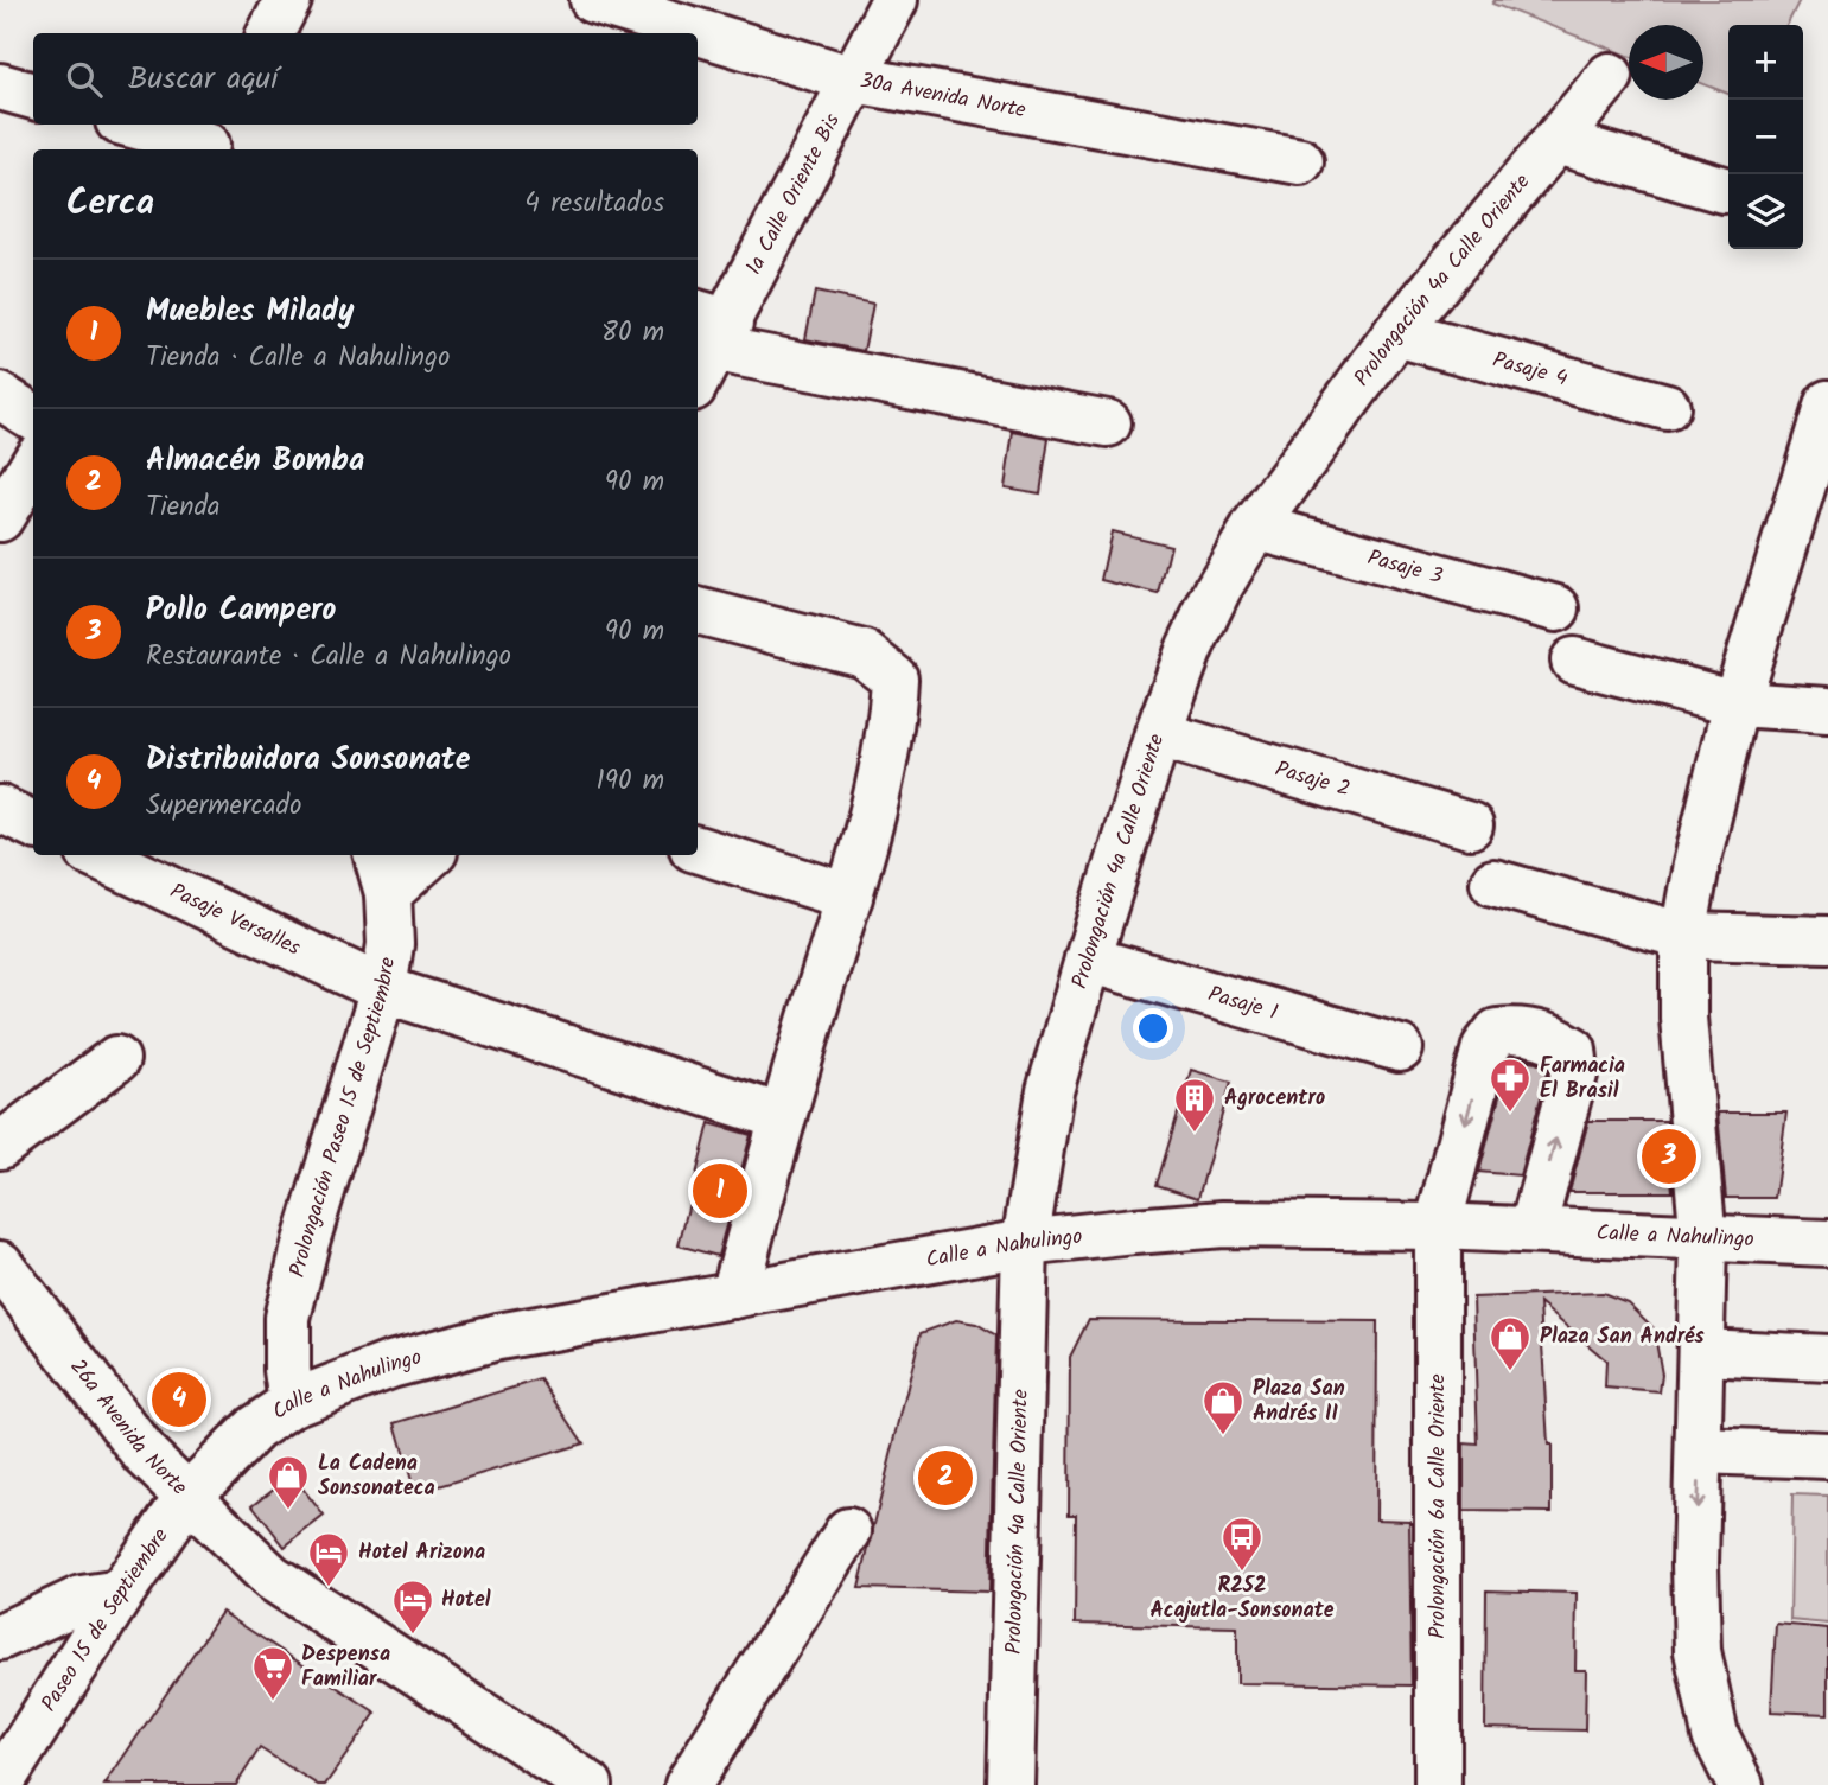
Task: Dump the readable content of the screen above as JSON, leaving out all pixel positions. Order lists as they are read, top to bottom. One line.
{"streets":{"street":["30a Avenida Norte","1a Calle Oriente Bis","Prolongación 4a Calle Oriente","Pasaje 4","Pasaje 3","Pasaje 2","Pasaje Versalles","Pasaje 1","Prolongación Paseo 15 de Septiembre","Calle a Nahulingo","26a Avenida Norte","Prolongación 6a Calle Oriente","Paseo 15 de Septiembre"]},"crossings":[["30a Avenida Norte","1a Calle Oriente Bis"],["Prolongación 4a Calle Oriente","Pasaje 4"],["Prolongación 4a Calle Oriente","Pasaje 3"],["Prolongación 4a Calle Oriente","Pasaje 2"],["Prolongación 4a Calle Oriente","Pasaje 1"],["Prolongación 4a Calle Oriente","Calle a Nahulingo"],["Pasaje Versalles","Prolongación Paseo 15 de Septiembre"],["Prolongación Paseo 15 de Septiembre","Calle a Nahulingo"],["Calle a Nahulingo","Prolongación 6a Calle Oriente"],["Calle a Nahulingo","Paseo 15 de Septiembre"],["26a Avenida Norte","Paseo 15 de Septiembre"]],"places":{"pharmacy":["Farmacia El Brasil"],"building":["Agrocentro"],"shop":["Plaza San Andrés","Plaza San Andrés II","La Cadena Sonsonateca"],"bus stop":["R252 Acajutla-Sonsonate"],"hotel":["Hotel Arizona","Hotel"],"supermarket":["Despensa Familiar"]},"north":"left","page":{"map_buttons":["+","−"],"search":"Buscar aquí","heading":["Cerca","4 resultados"],"list":[{"mark":"1","name":"Muebles Milady","note":"Tienda · Calle a Nahulingo","value":"80 m"},{"mark":"2","name":"Almacén Bomba","note":"Tienda","value":"90 m"},{"mark":"3","name":"Pollo Campero","note":"Restaurante · Calle a Nahulingo","value":"90 m"},{"mark":"4","name":"Distribuidora Sonsonate","note":"Supermercado","value":"190 m"}],"pins":["3","1","4","2"]}}
